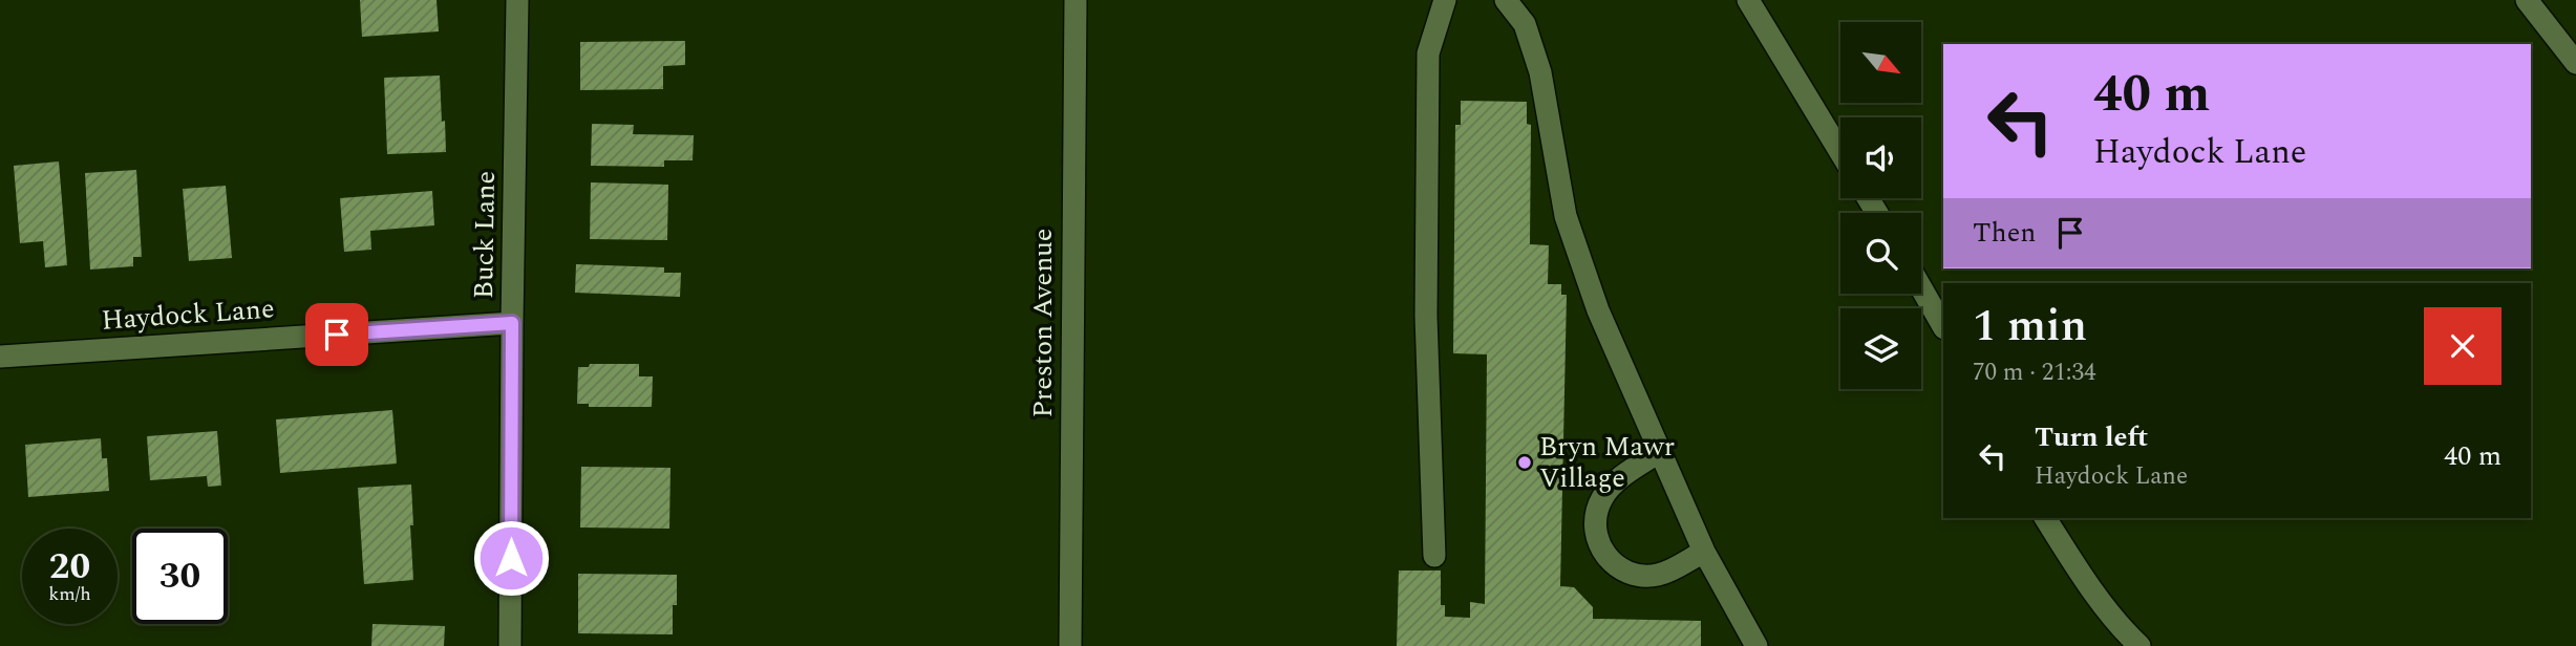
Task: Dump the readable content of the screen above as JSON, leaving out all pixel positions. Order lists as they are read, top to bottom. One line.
{"streets":{"street":["Buck Lane","Haydock Lane","Preston Avenue"]},"crossings":[["Buck Lane","Haydock Lane"]],"places":["Bryn Mawr Village"],"north":"bottom right","page":{"turn":["40 m","Haydock Lane"],"then":"Then","heading":["1 min","70 m · 21:34"],"list":[{"name":"Turn left","note":"Haydock Lane","value":"40 m"}],"speed":"20 km/h","limit":"30"}}
